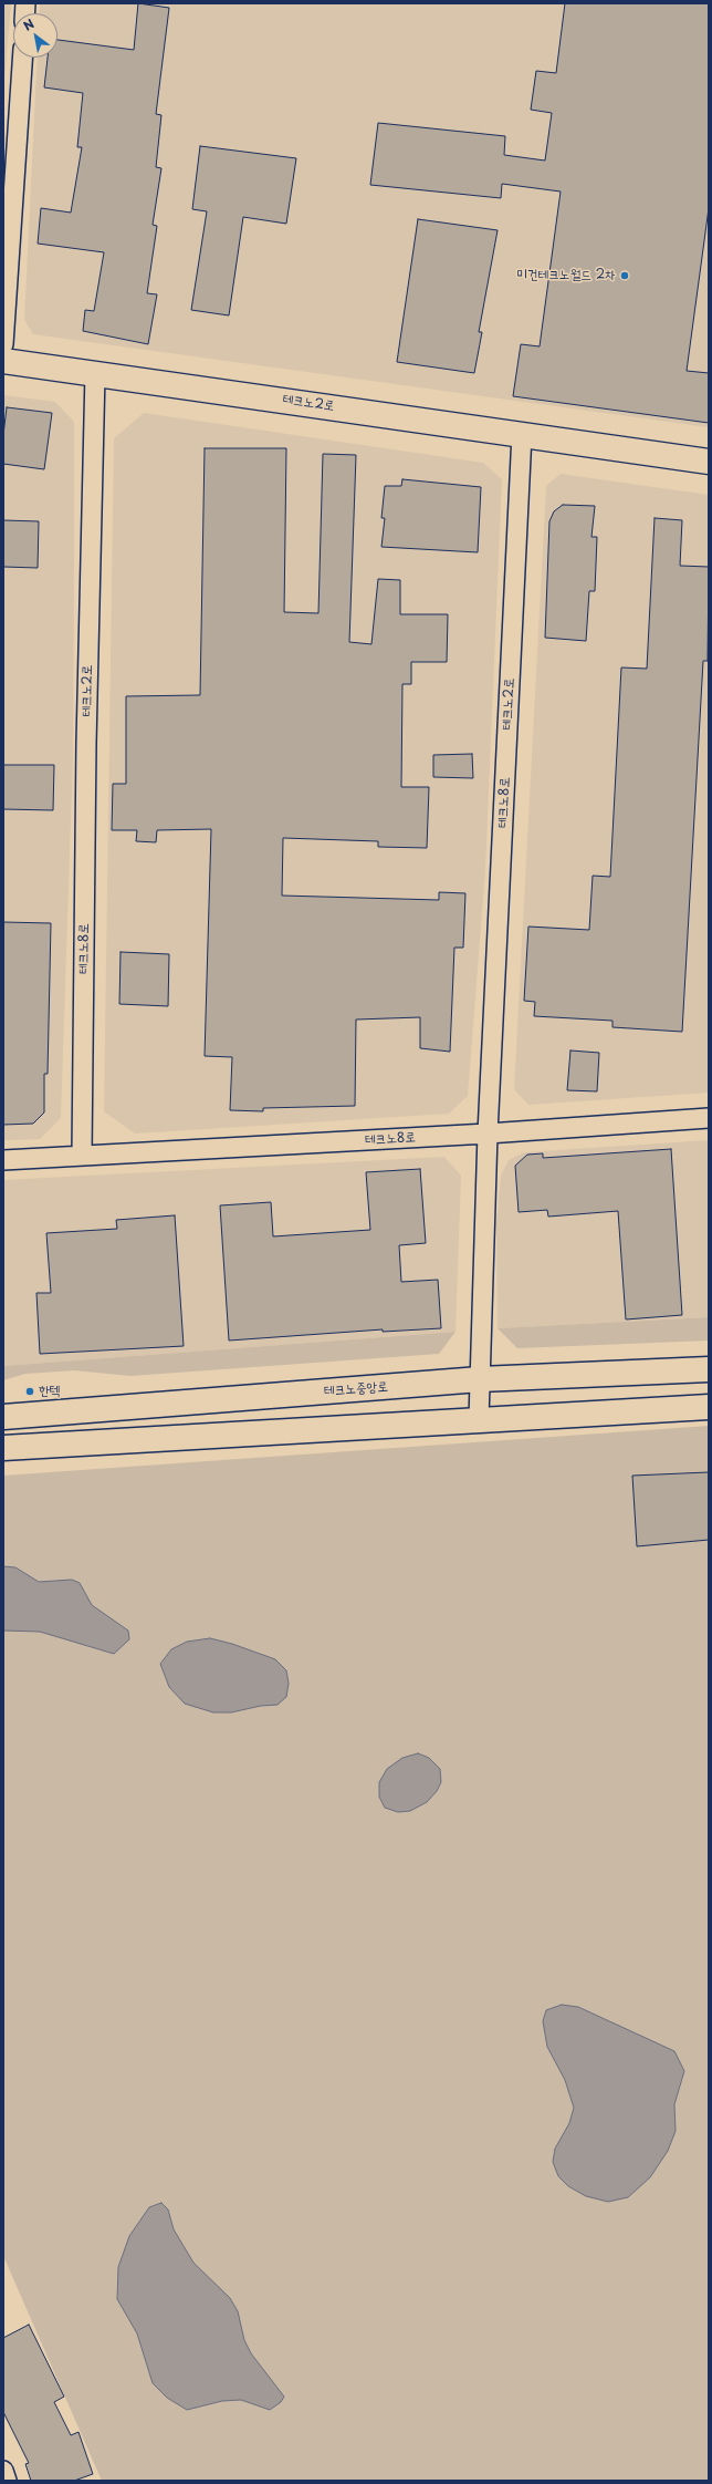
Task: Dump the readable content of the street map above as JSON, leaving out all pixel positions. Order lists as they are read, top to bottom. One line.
{"streets":{"main road":["테크노2로","테크노중앙로"],"street":["테크노8로"]},"crossings":[["테크노2로","테크노8로"]],"places":["미건테크노월드 2차","한텍"],"north":"top left"}
